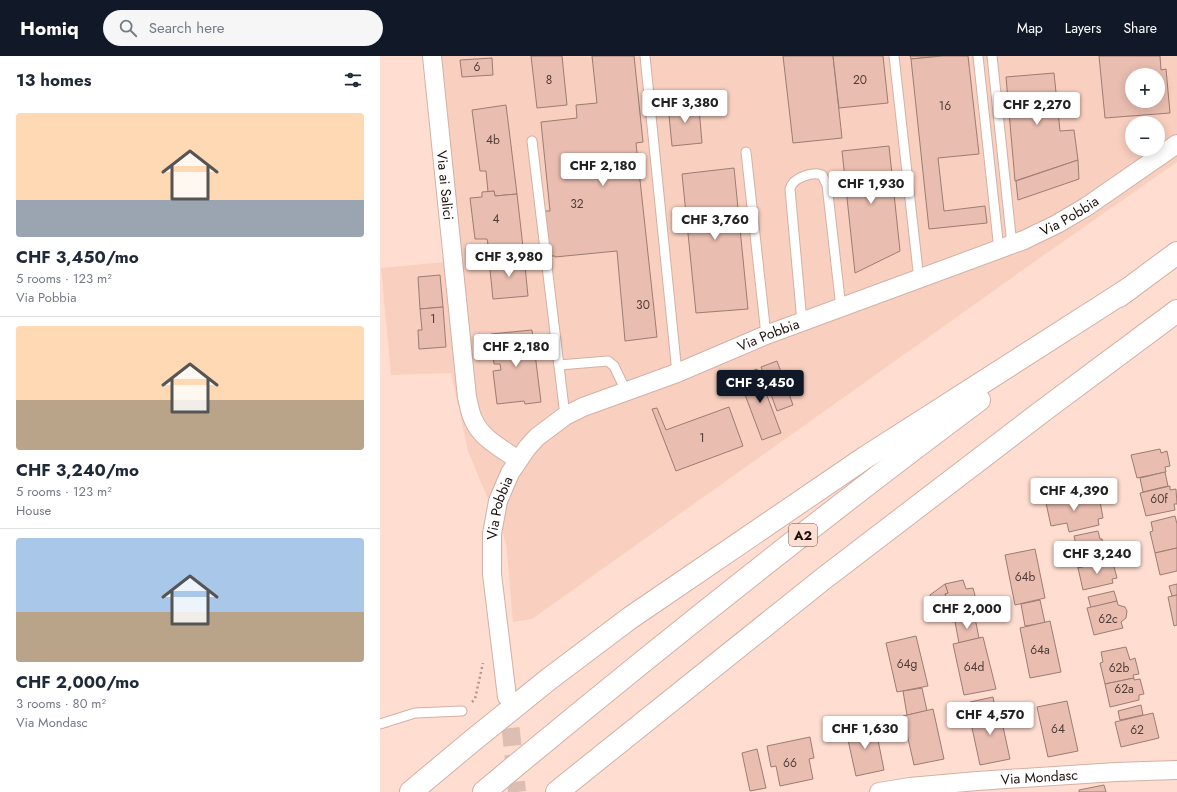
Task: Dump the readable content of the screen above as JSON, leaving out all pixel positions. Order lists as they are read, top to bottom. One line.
{"streets":{"highway":["A2"],"street":["Via ai Salici","Via Pobbia","Via Mondasc"]},"crossings":[["Via ai Salici","Via Pobbia"]],"house_numbers":["6","8","20","16","4b","32","4","30","1","1","60f","64b","62c","64a","64g","64d","62b","62a","64","62","66"],"page":{"header":"Homiq","search":"Search here","nav":["Map","Layers","Share"],"heading":"13 homes","map_buttons":["+","−"],"price":["CHF 3,380","CHF 2,270","CHF 2,180","CHF 1,930","CHF 3,760","CHF 3,980","CHF 2,180","CHF 3,450","CHF 4,390","CHF 3,240","CHF 2,000","CHF 4,570","CHF 1,630"],"list":[{"name":"CHF 3,450/mo","note":"5 rooms · 123 m² · Via Pobbia"},{"name":"CHF 3,240/mo","note":"5 rooms · 123 m² · House"},{"name":"CHF 2,000/mo","note":"3 rooms · 80 m² · Via Mondasc"}]}}
